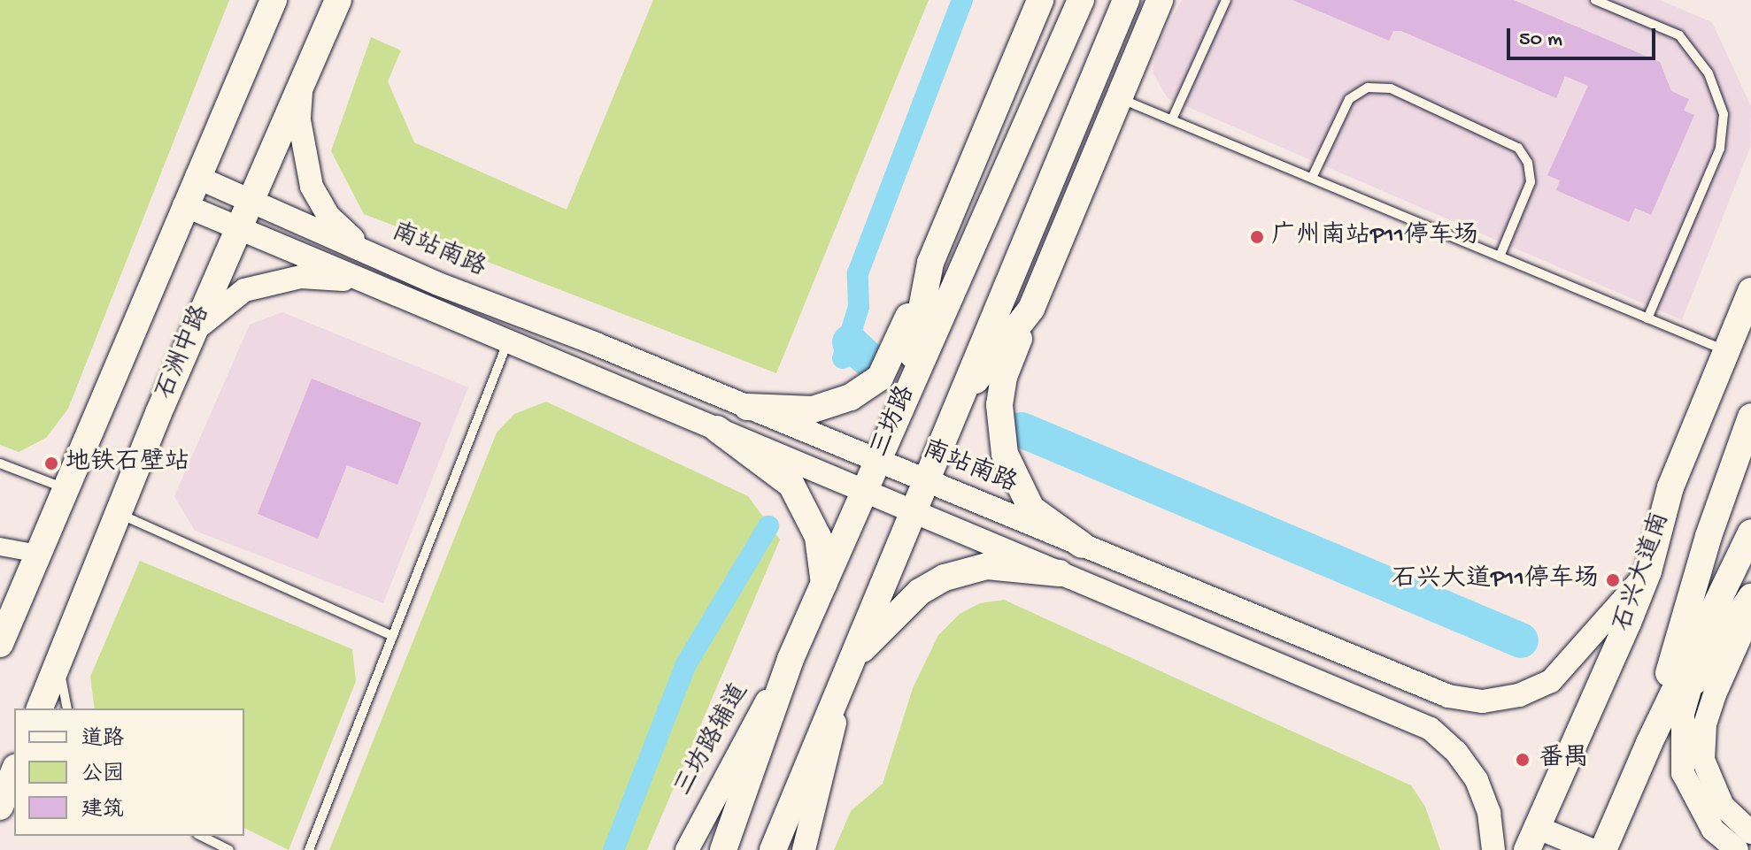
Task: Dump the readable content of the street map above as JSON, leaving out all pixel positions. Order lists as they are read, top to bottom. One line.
{"streets":{"main road":["石洲中路","三坊路","石兴大道南"],"street":["南站南路","三坊路辅道"]},"crossings":[["南站南路","石洲中路"],["南站南路","三坊路"],["南站南路","石兴大道南"],["三坊路","三坊路辅道"]],"places":["广州南站P11停车场","地铁石壁站","石兴大道P11停车场","番禺"],"legend":["道路","公园","建筑"],"scale_bar":"50 m"}
